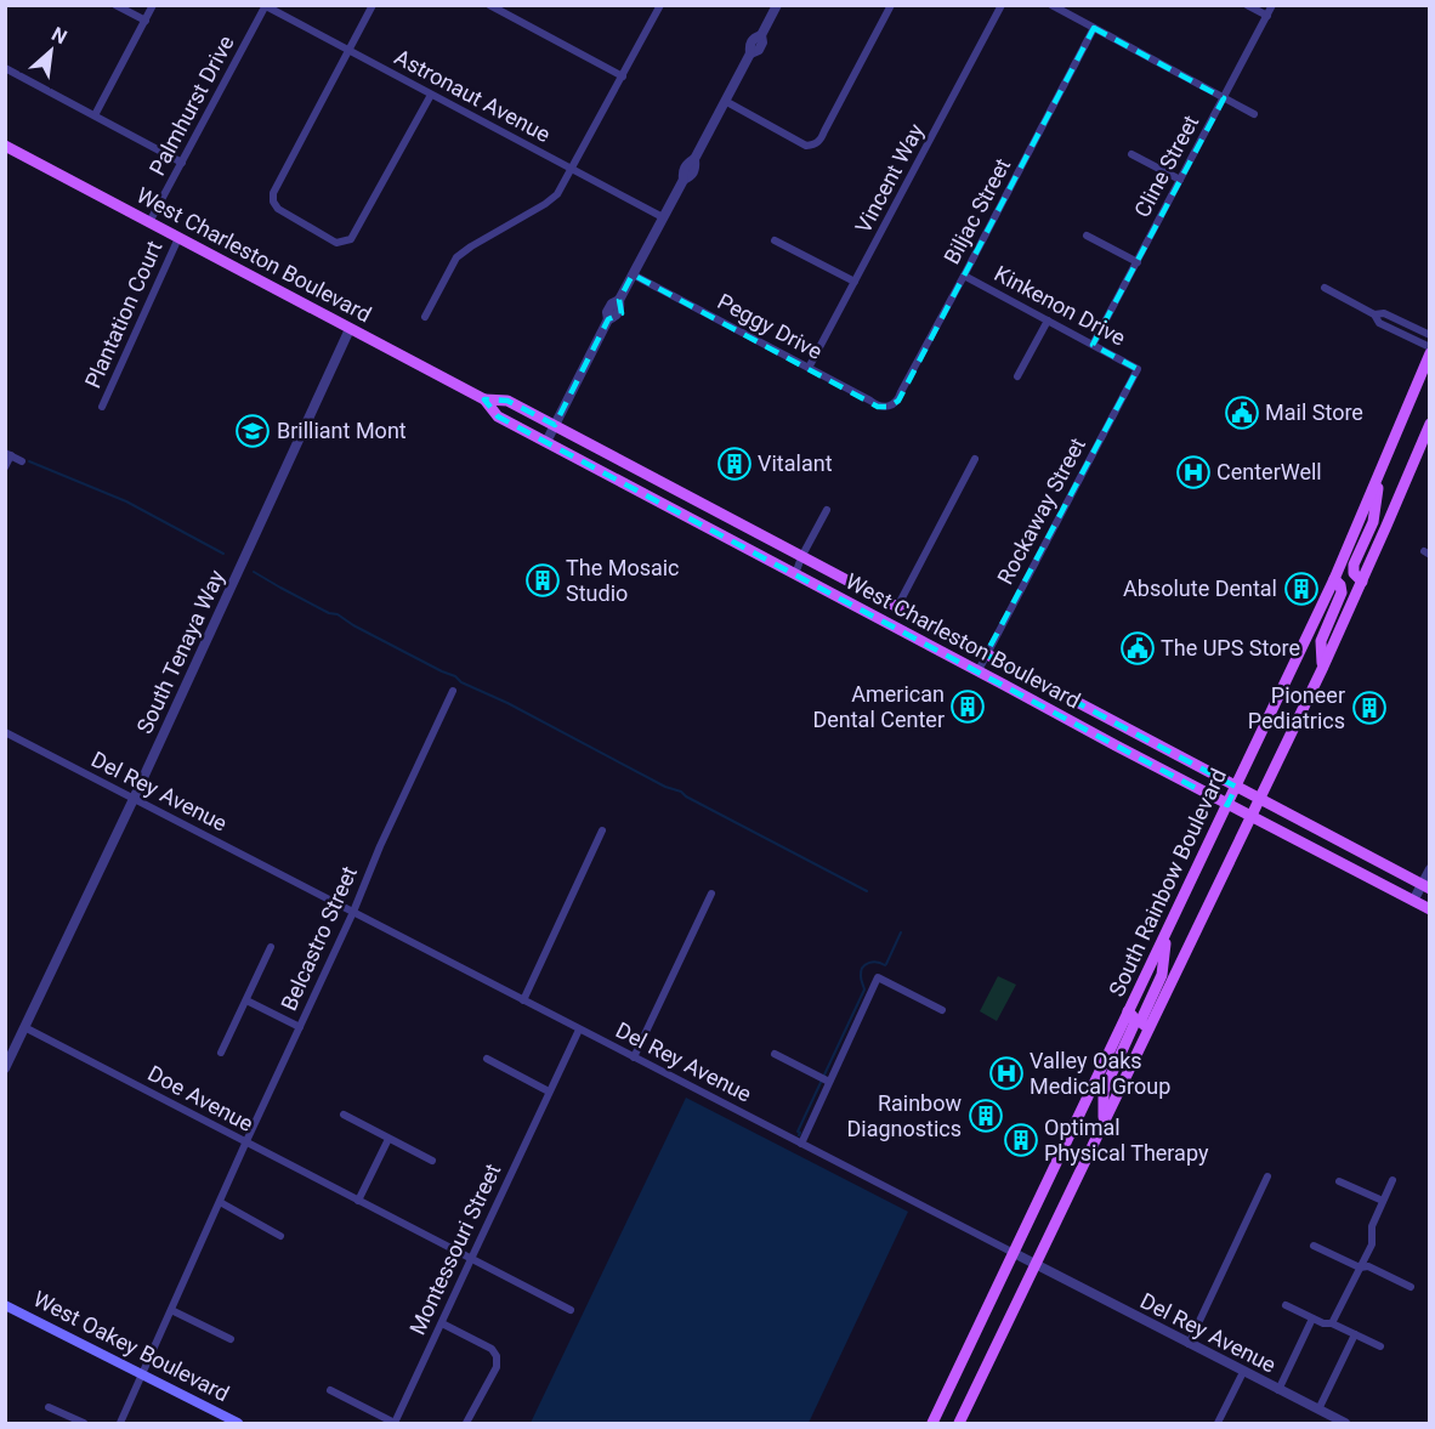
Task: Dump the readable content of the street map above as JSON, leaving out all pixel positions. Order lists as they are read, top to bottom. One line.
{"streets":{"main road":["West Charleston Boulevard","South Rainbow Boulevard","West Oakey Boulevard"],"street":["Astronaut Avenue","Palmhurst Drive","Cline Street","Vincent Way","Biljac Street","Kinkenon Drive","Plantation Court","Peggy Drive","Rockaway Street","South Tenaya Way","Del Rey Avenue","Belcastro Street","Doe Avenue","Montessouri Street"]},"crossings":[["Astronaut Avenue","Palmhurst Drive"],["Palmhurst Drive","West Charleston Boulevard"],["Cline Street","Kinkenon Drive"],["Vincent Way","Peggy Drive"],["Biljac Street","Kinkenon Drive"],["Biljac Street","Peggy Drive"],["West Charleston Boulevard","Plantation Court"],["West Charleston Boulevard","Rockaway Street"],["West Charleston Boulevard","South Tenaya Way"],["West Charleston Boulevard","South Rainbow Boulevard"],["Kinkenon Drive","Rockaway Street"],["South Tenaya Way","Del Rey Avenue"],["South Tenaya Way","Doe Avenue"],["Del Rey Avenue","South Rainbow Boulevard"],["Del Rey Avenue","Belcastro Street"],["Del Rey Avenue","Montessouri Street"],["Belcastro Street","Doe Avenue"],["Belcastro Street","West Oakey Boulevard"],["Doe Avenue","Montessouri Street"]],"places":{"public building":["Mail Store","The UPS Store"],"school or university":["Brilliant Mont"],"building":["Vitalant","The Mosaic Studio","Absolute Dental","American Dental Center","Pioneer Pediatrics","Rainbow Diagnostics","Optimal Physical Therapy"],"hospital":["CenterWell","Valley Oaks Medical Group"]},"north":"top right"}
